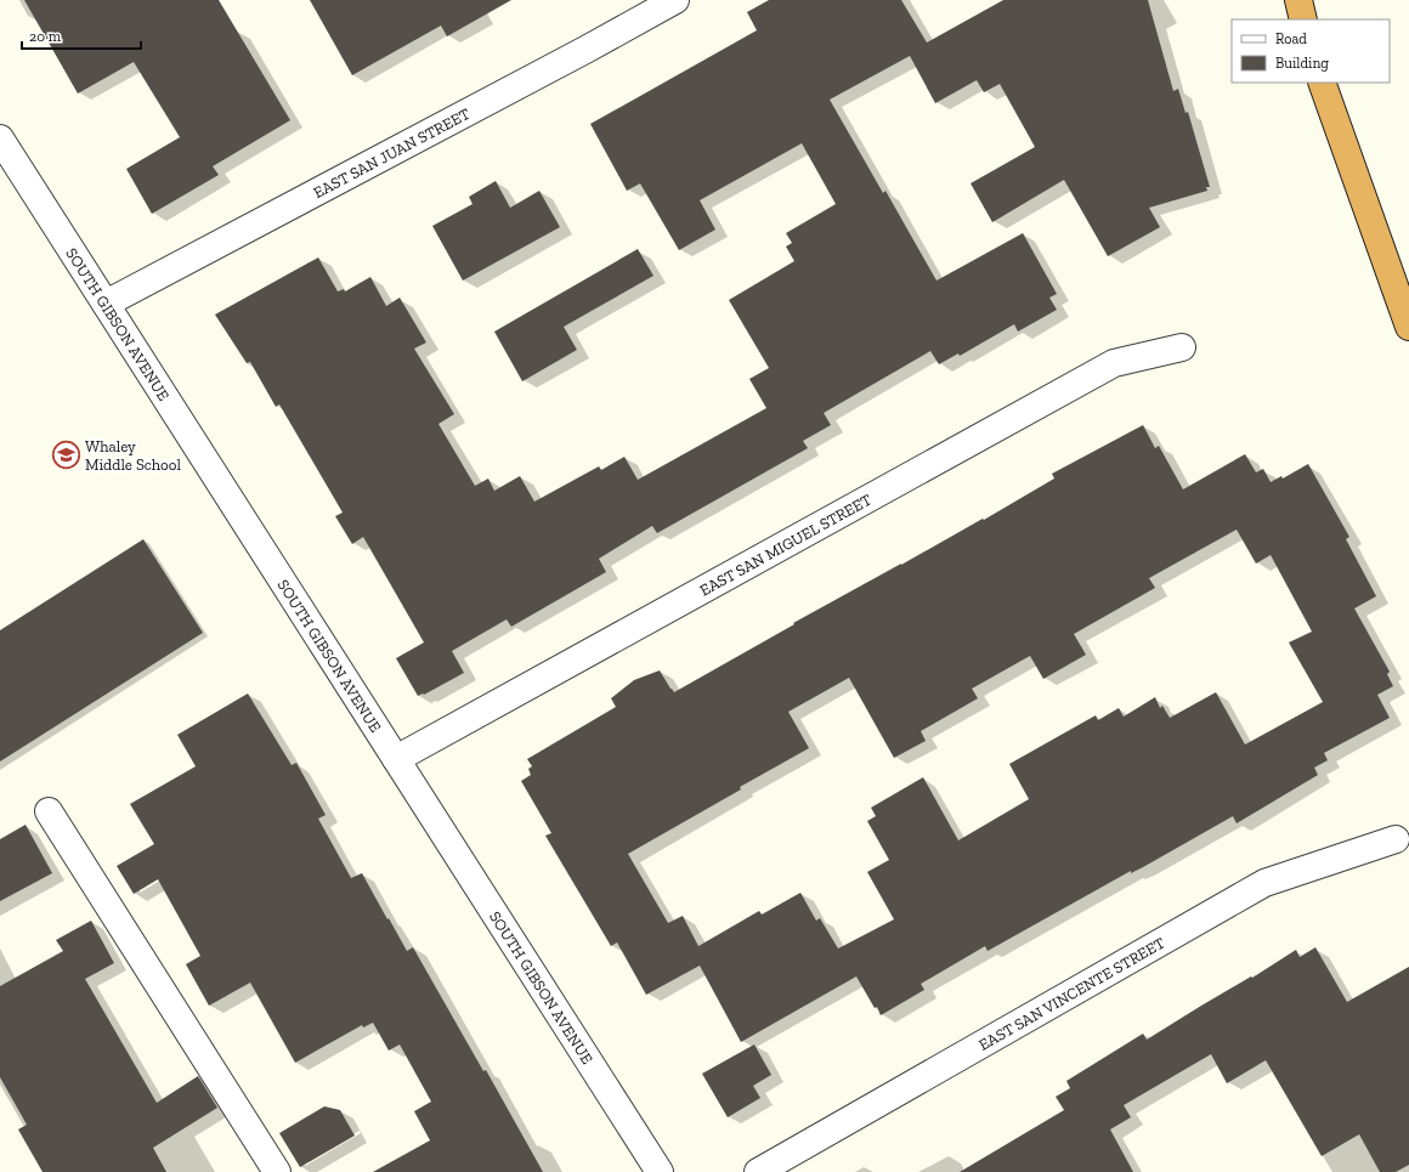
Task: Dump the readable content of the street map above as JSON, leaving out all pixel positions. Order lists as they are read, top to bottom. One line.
{"streets":{"street":["EAST SAN JUAN STREET","SOUTH GIBSON AVENUE","EAST SAN MIGUEL STREET","EAST SAN VINCENTE STREET"]},"crossings":[["EAST SAN JUAN STREET","SOUTH GIBSON AVENUE"],["SOUTH GIBSON AVENUE","EAST SAN MIGUEL STREET"]],"places":{"school or university":["Whaley Middle School"]},"legend":["Road","Building"],"scale_bar":"20 m"}
